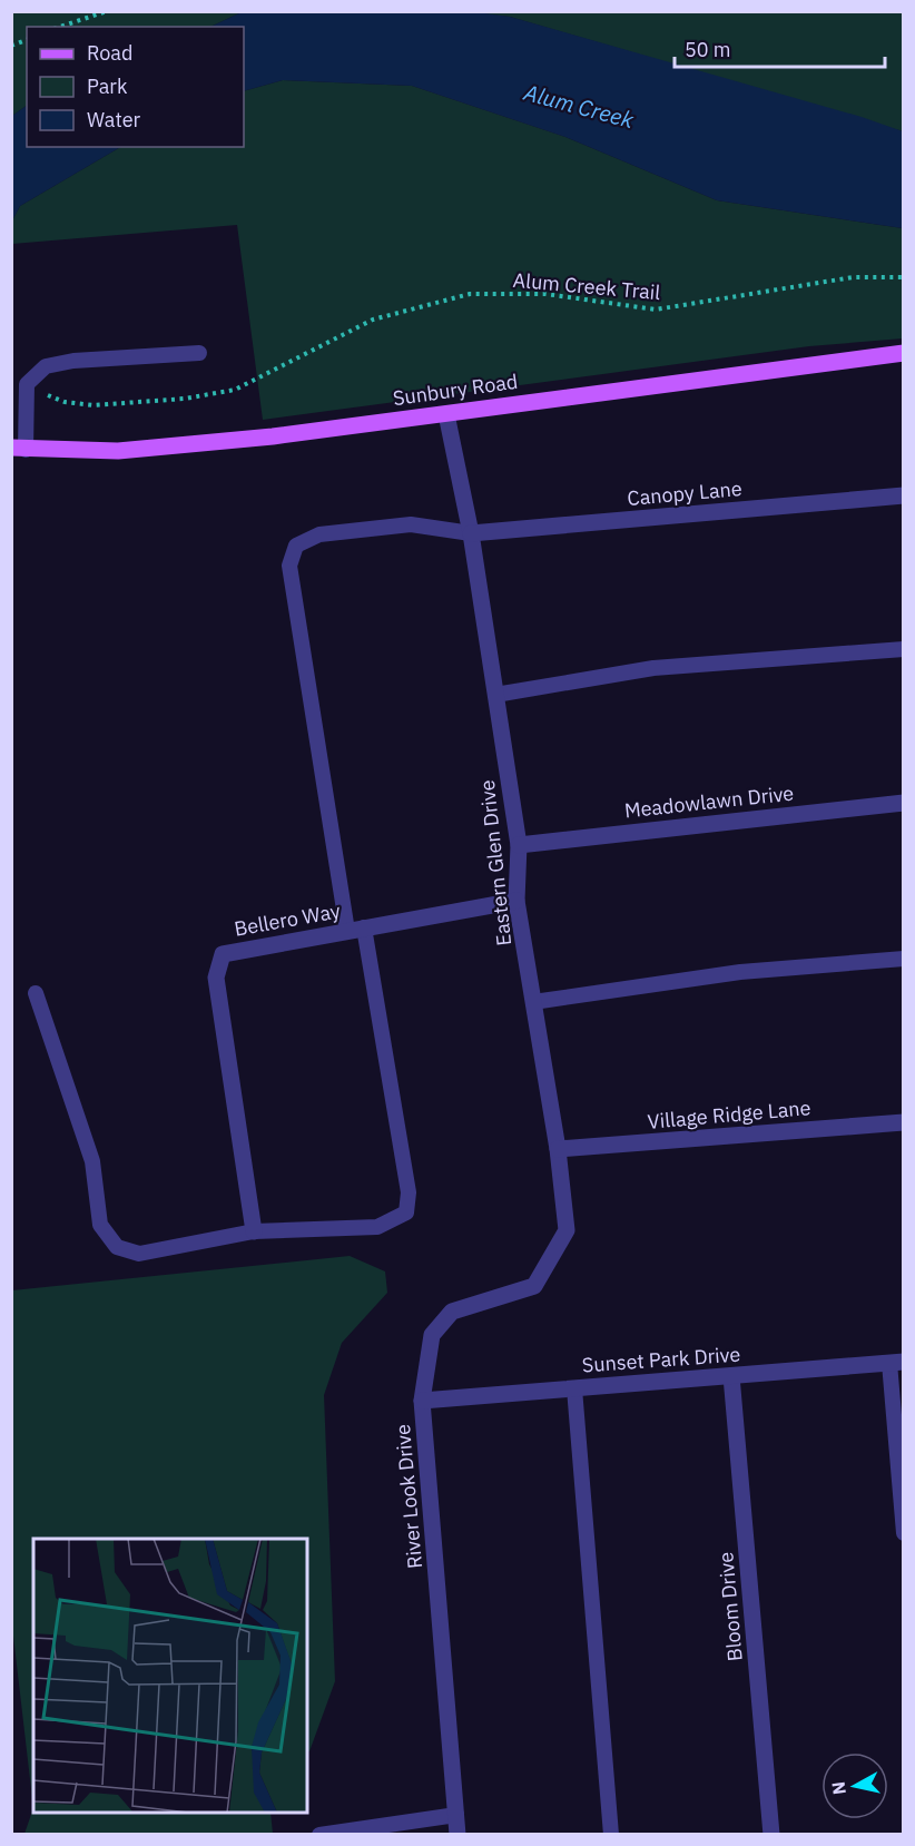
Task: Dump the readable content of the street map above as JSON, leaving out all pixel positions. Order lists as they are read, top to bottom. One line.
{"streets":{"main road":["Sunbury Road"],"street":["Canopy Lane","Meadowlawn Drive","Eastern Glen Drive","Bellero Way","Village Ridge Lane","Sunset Park Drive","River Look Drive","Bloom Drive"],"path":["Alum Creek Trail"]},"crossings":[["Sunbury Road","Eastern Glen Drive"],["Canopy Lane","Eastern Glen Drive"],["Meadowlawn Drive","Eastern Glen Drive"],["Eastern Glen Drive","Bellero Way"],["Eastern Glen Drive","Village Ridge Lane"],["Eastern Glen Drive","River Look Drive"],["Sunset Park Drive","River Look Drive"],["Sunset Park Drive","Bloom Drive"]],"water":["Alum Creek"],"legend":["Road","Park","Water"],"scale_bar":"50 m","north":"left"}
